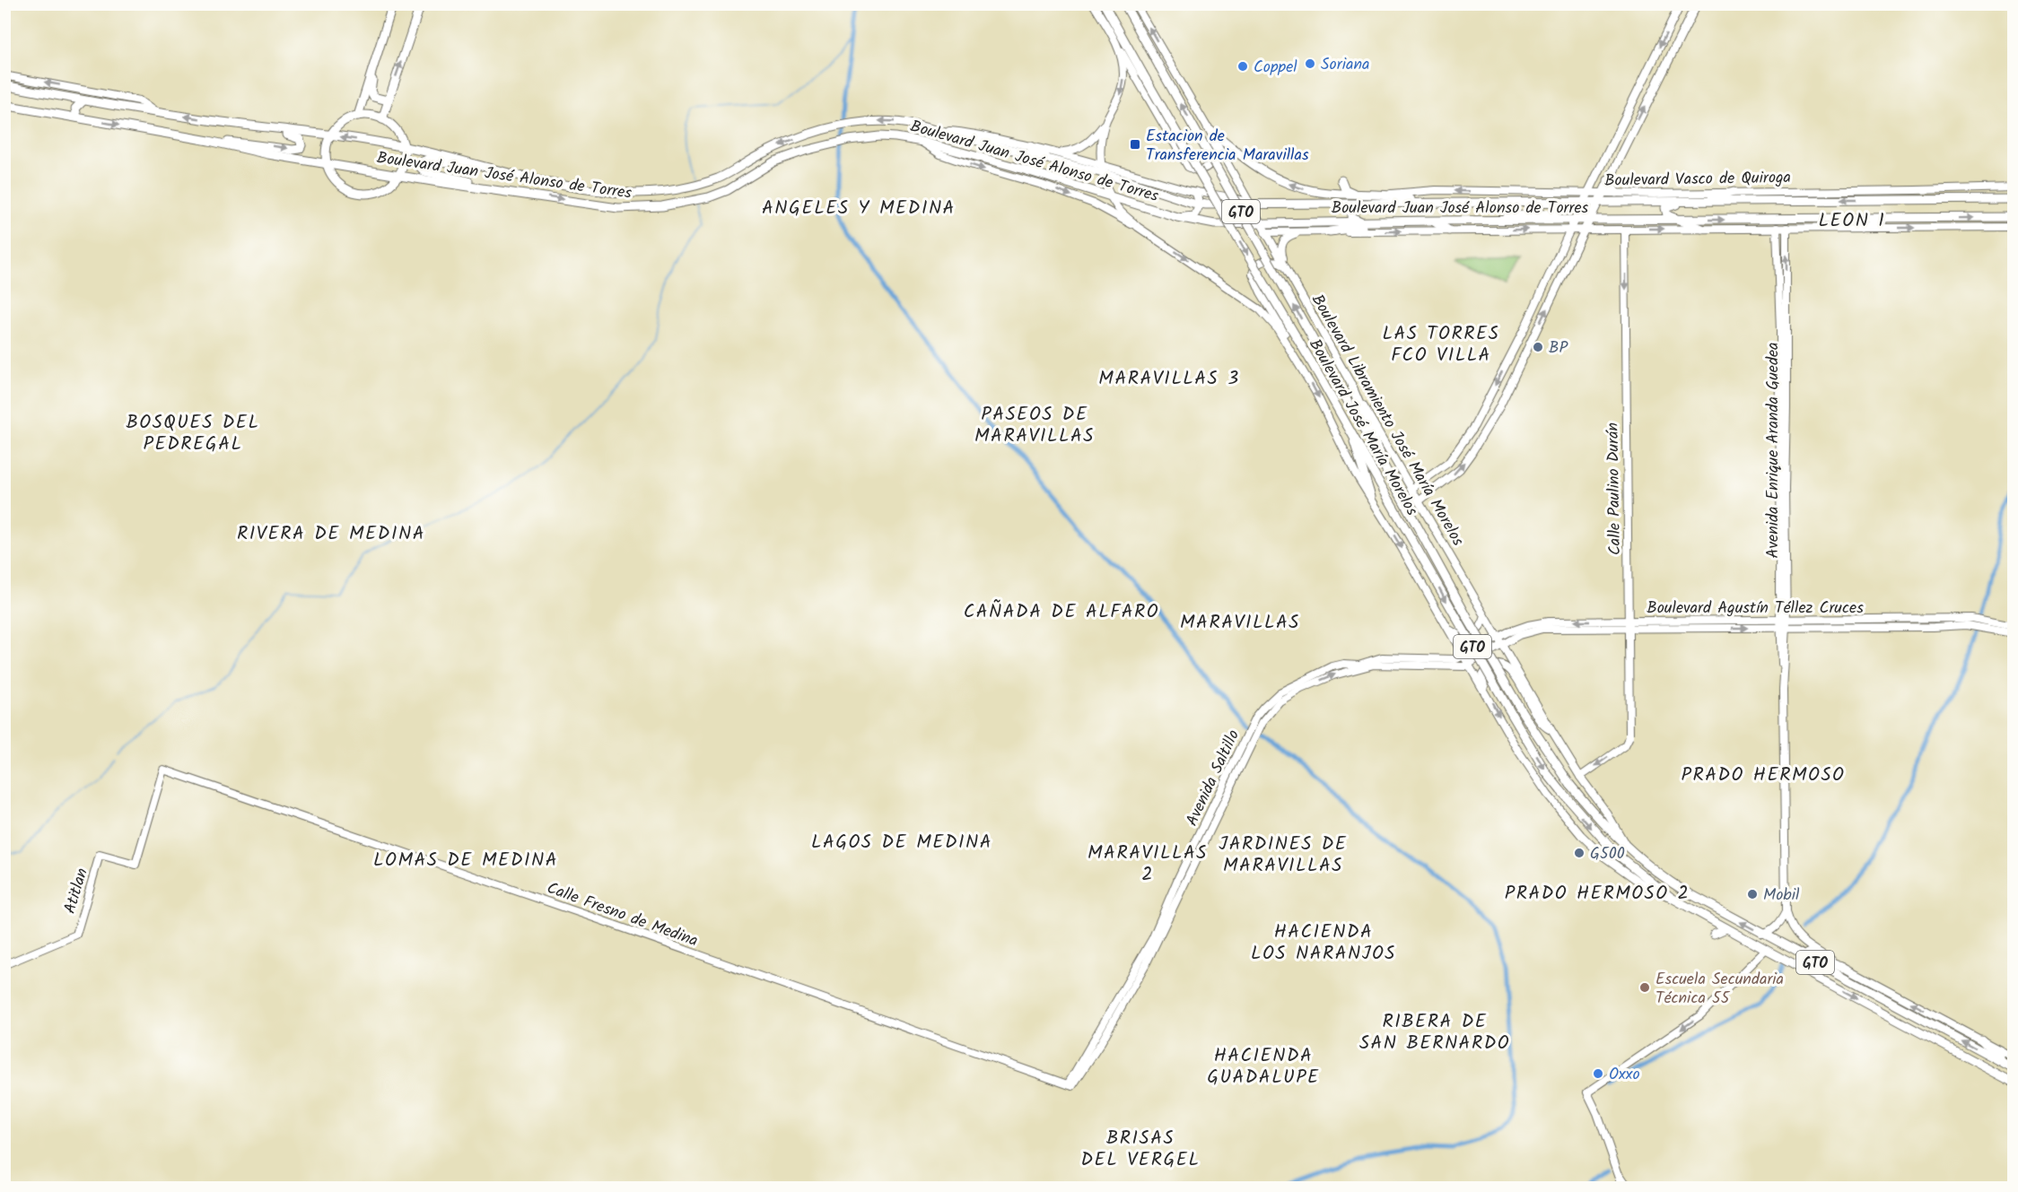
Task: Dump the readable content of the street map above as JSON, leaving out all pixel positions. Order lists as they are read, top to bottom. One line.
{"streets":{"main road":["Boulevard Juan José Alonso de Torres","GTO","Boulevard José María Morelos"],"street":["Boulevard Vasco de Quiroga","Boulevard Libramiento José María Morelos","Avenida Enrique Aranda Guedea","Calle Paulino Durán","Boulevard Agustín Téllez Cruces","Avenida Saltillo","Atitlan","Calle Fresno de Medina"]},"crossings":[["Boulevard Juan José Alonso de Torres","Boulevard Vasco de Quiroga"],["Boulevard Juan José Alonso de Torres","Boulevard Libramiento José María Morelos"],["GTO","Boulevard José María Morelos"],["Boulevard Libramiento José María Morelos","Boulevard José María Morelos"],["Boulevard Libramiento José María Morelos","Calle Paulino Durán"],["Boulevard Libramiento José María Morelos","Boulevard Agustín Téllez Cruces"],["Boulevard Libramiento José María Morelos","Avenida Saltillo"],["Avenida Enrique Aranda Guedea","Boulevard Agustín Téllez Cruces"],["Calle Paulino Durán","Boulevard Agustín Téllez Cruces"],["Boulevard Agustín Téllez Cruces","Avenida Saltillo"],["Avenida Saltillo","Calle Fresno de Medina"],["Atitlan","Calle Fresno de Medina"]],"one_way":["Calle Paulino Durán"],"districts":["ANGELES Y MEDINA","LEON 1","LAS TORRES FCO VILLA","MARAVILLAS 3","PASEOS DE MARAVILLAS","BOSQUES DEL PEDREGAL","RIVERA DE MEDINA","CAÑADA DE ALFARO","MARAVILLAS","PRADO HERMOSO","LAGOS DE MEDINA","JARDINES DE MARAVILLAS","MARAVILLAS 2","LOMAS DE MEDINA","PRADO HERMOSO 2","HACIENDA LOS NARANJOS","RIBERA DE SAN BERNARDO","HACIENDA GUADALUPE","BRISAS DEL VERGEL"],"places":{"other":["Soriana","Coppel","BP","G500","Mobil","Escuela Secundaria Técnica 55","Oxxo"],"transit":["Estacion de Transferencia Maravillas"]}}
